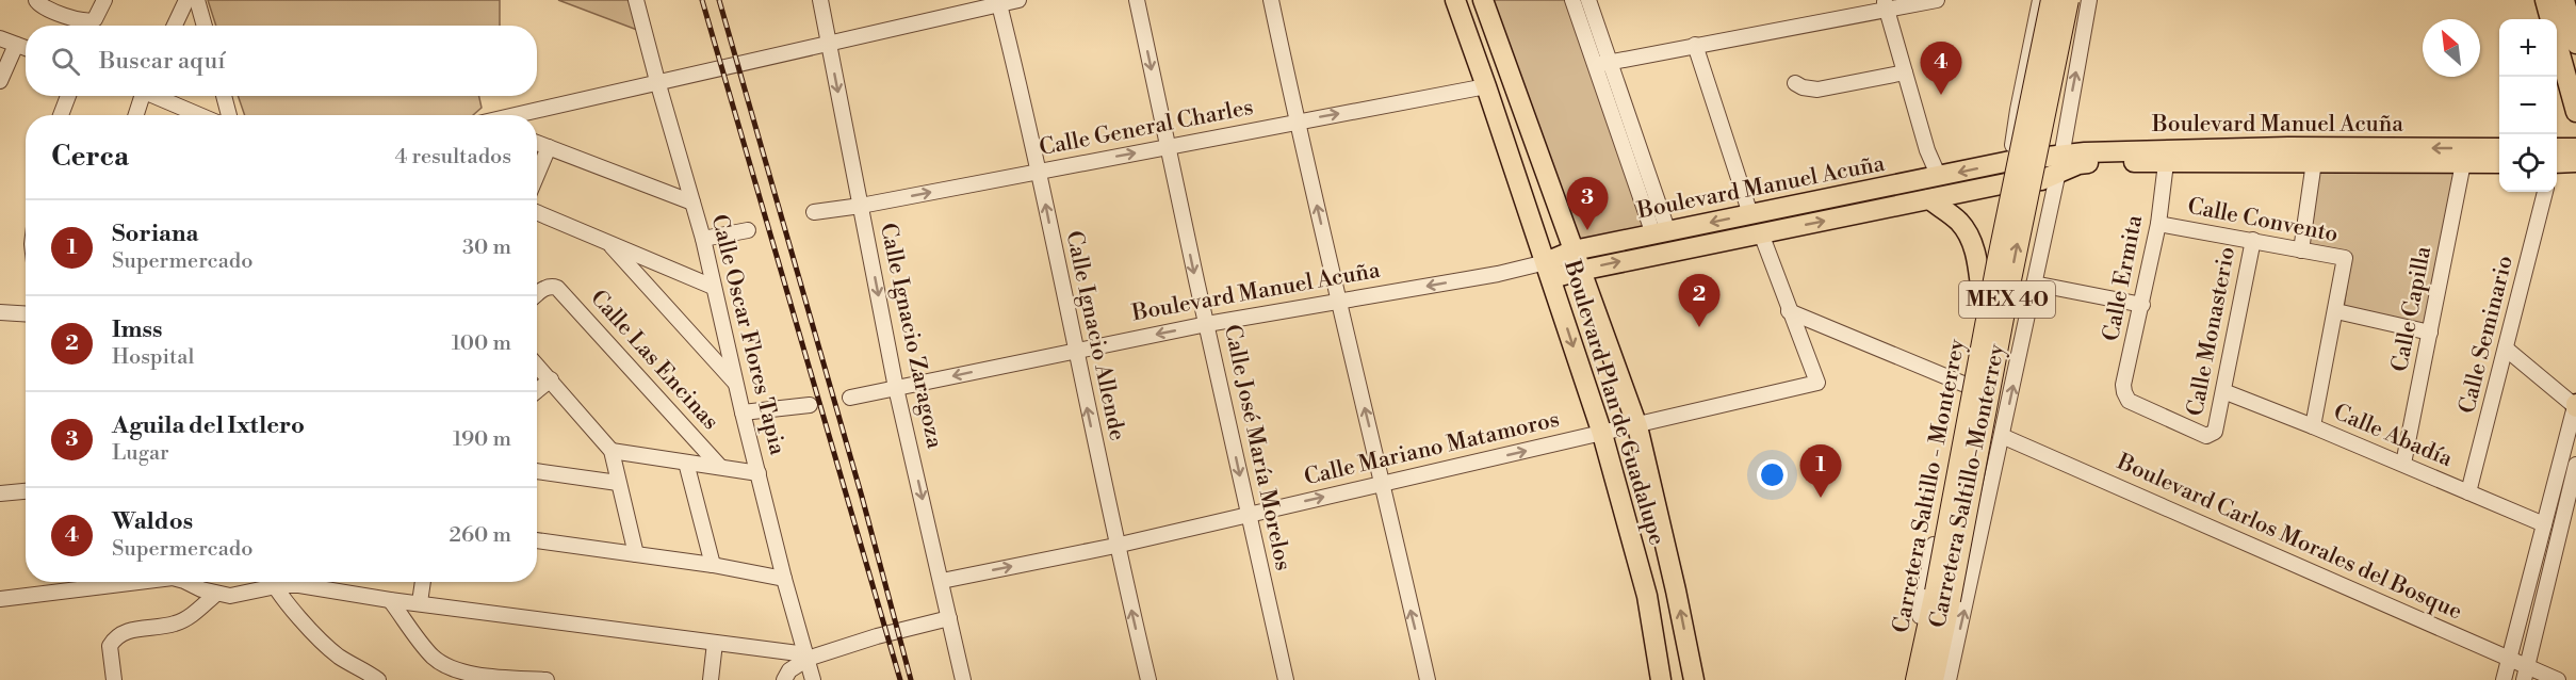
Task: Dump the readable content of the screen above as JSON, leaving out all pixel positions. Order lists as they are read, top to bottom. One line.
{"streets":{"highway":["MEX 40","Carretera Saltillo - Monterrey"],"main road":["Boulevard Manuel Acuña","Boulevard Plan de Guadalupe"],"street":["Calle General Charles","Calle Convento","Calle Ermita","Calle Capilla","Calle Monasterio","Calle Oscar Flores Tapia","Calle Seminario","Calle Ignacio Zaragoza","Calle Ignacio Allende","Calle Las Encinas","Calle Abadía","Calle José María Morelos","Calle Mariano Matamoros","Carretera Saltillo-Monterrey","Boulevard Carlos Morales del Bosque"]},"crossings":[["Boulevard Manuel Acuña","Calle Ermita"],["Boulevard Manuel Acuña","Calle Capilla"],["Boulevard Manuel Acuña","Calle Ignacio Zaragoza"],["Boulevard Manuel Acuña","Calle Ignacio Allende"],["Boulevard Manuel Acuña","Boulevard Plan de Guadalupe"],["Boulevard Manuel Acuña","Calle José María Morelos"],["Boulevard Manuel Acuña","Carretera Saltillo-Monterrey"],["Calle General Charles","Calle Ignacio Zaragoza"],["Calle General Charles","Calle Ignacio Allende"],["Calle General Charles","Boulevard Plan de Guadalupe"],["Calle General Charles","Calle José María Morelos"],["Calle Convento","Calle Ermita"],["Calle Convento","Calle Monasterio"],["Calle Ermita","Calle Monasterio"],["Calle Capilla","Calle Abadía"],["Calle Monasterio","Calle Abadía"],["Calle Seminario","Calle Abadía"],["Calle Ignacio Zaragoza","Calle Mariano Matamoros"],["Calle Ignacio Allende","Calle Mariano Matamoros"],["Boulevard Plan de Guadalupe","Calle Mariano Matamoros"],["Calle José María Morelos","Calle Mariano Matamoros"],["Carretera Saltillo-Monterrey","Boulevard Carlos Morales del Bosque"]],"one_way":["Calle General Charles","Calle Ignacio Zaragoza","Calle Ignacio Allende","Calle José María Morelos","Calle Mariano Matamoros"],"north":"top left","page":{"map_buttons":["+","−"],"search":"Buscar aquí","pins":["4","3","2","1"],"heading":["Cerca","4 resultados"],"list":[{"mark":"1","name":"Soriana","note":"Supermercado","value":"30 m"},{"mark":"2","name":"Imss","note":"Hospital","value":"100 m"},{"mark":"3","name":"Aguila del Ixtlero","note":"Lugar","value":"190 m"},{"mark":"4","name":"Waldos","note":"Supermercado","value":"260 m"}]}}
